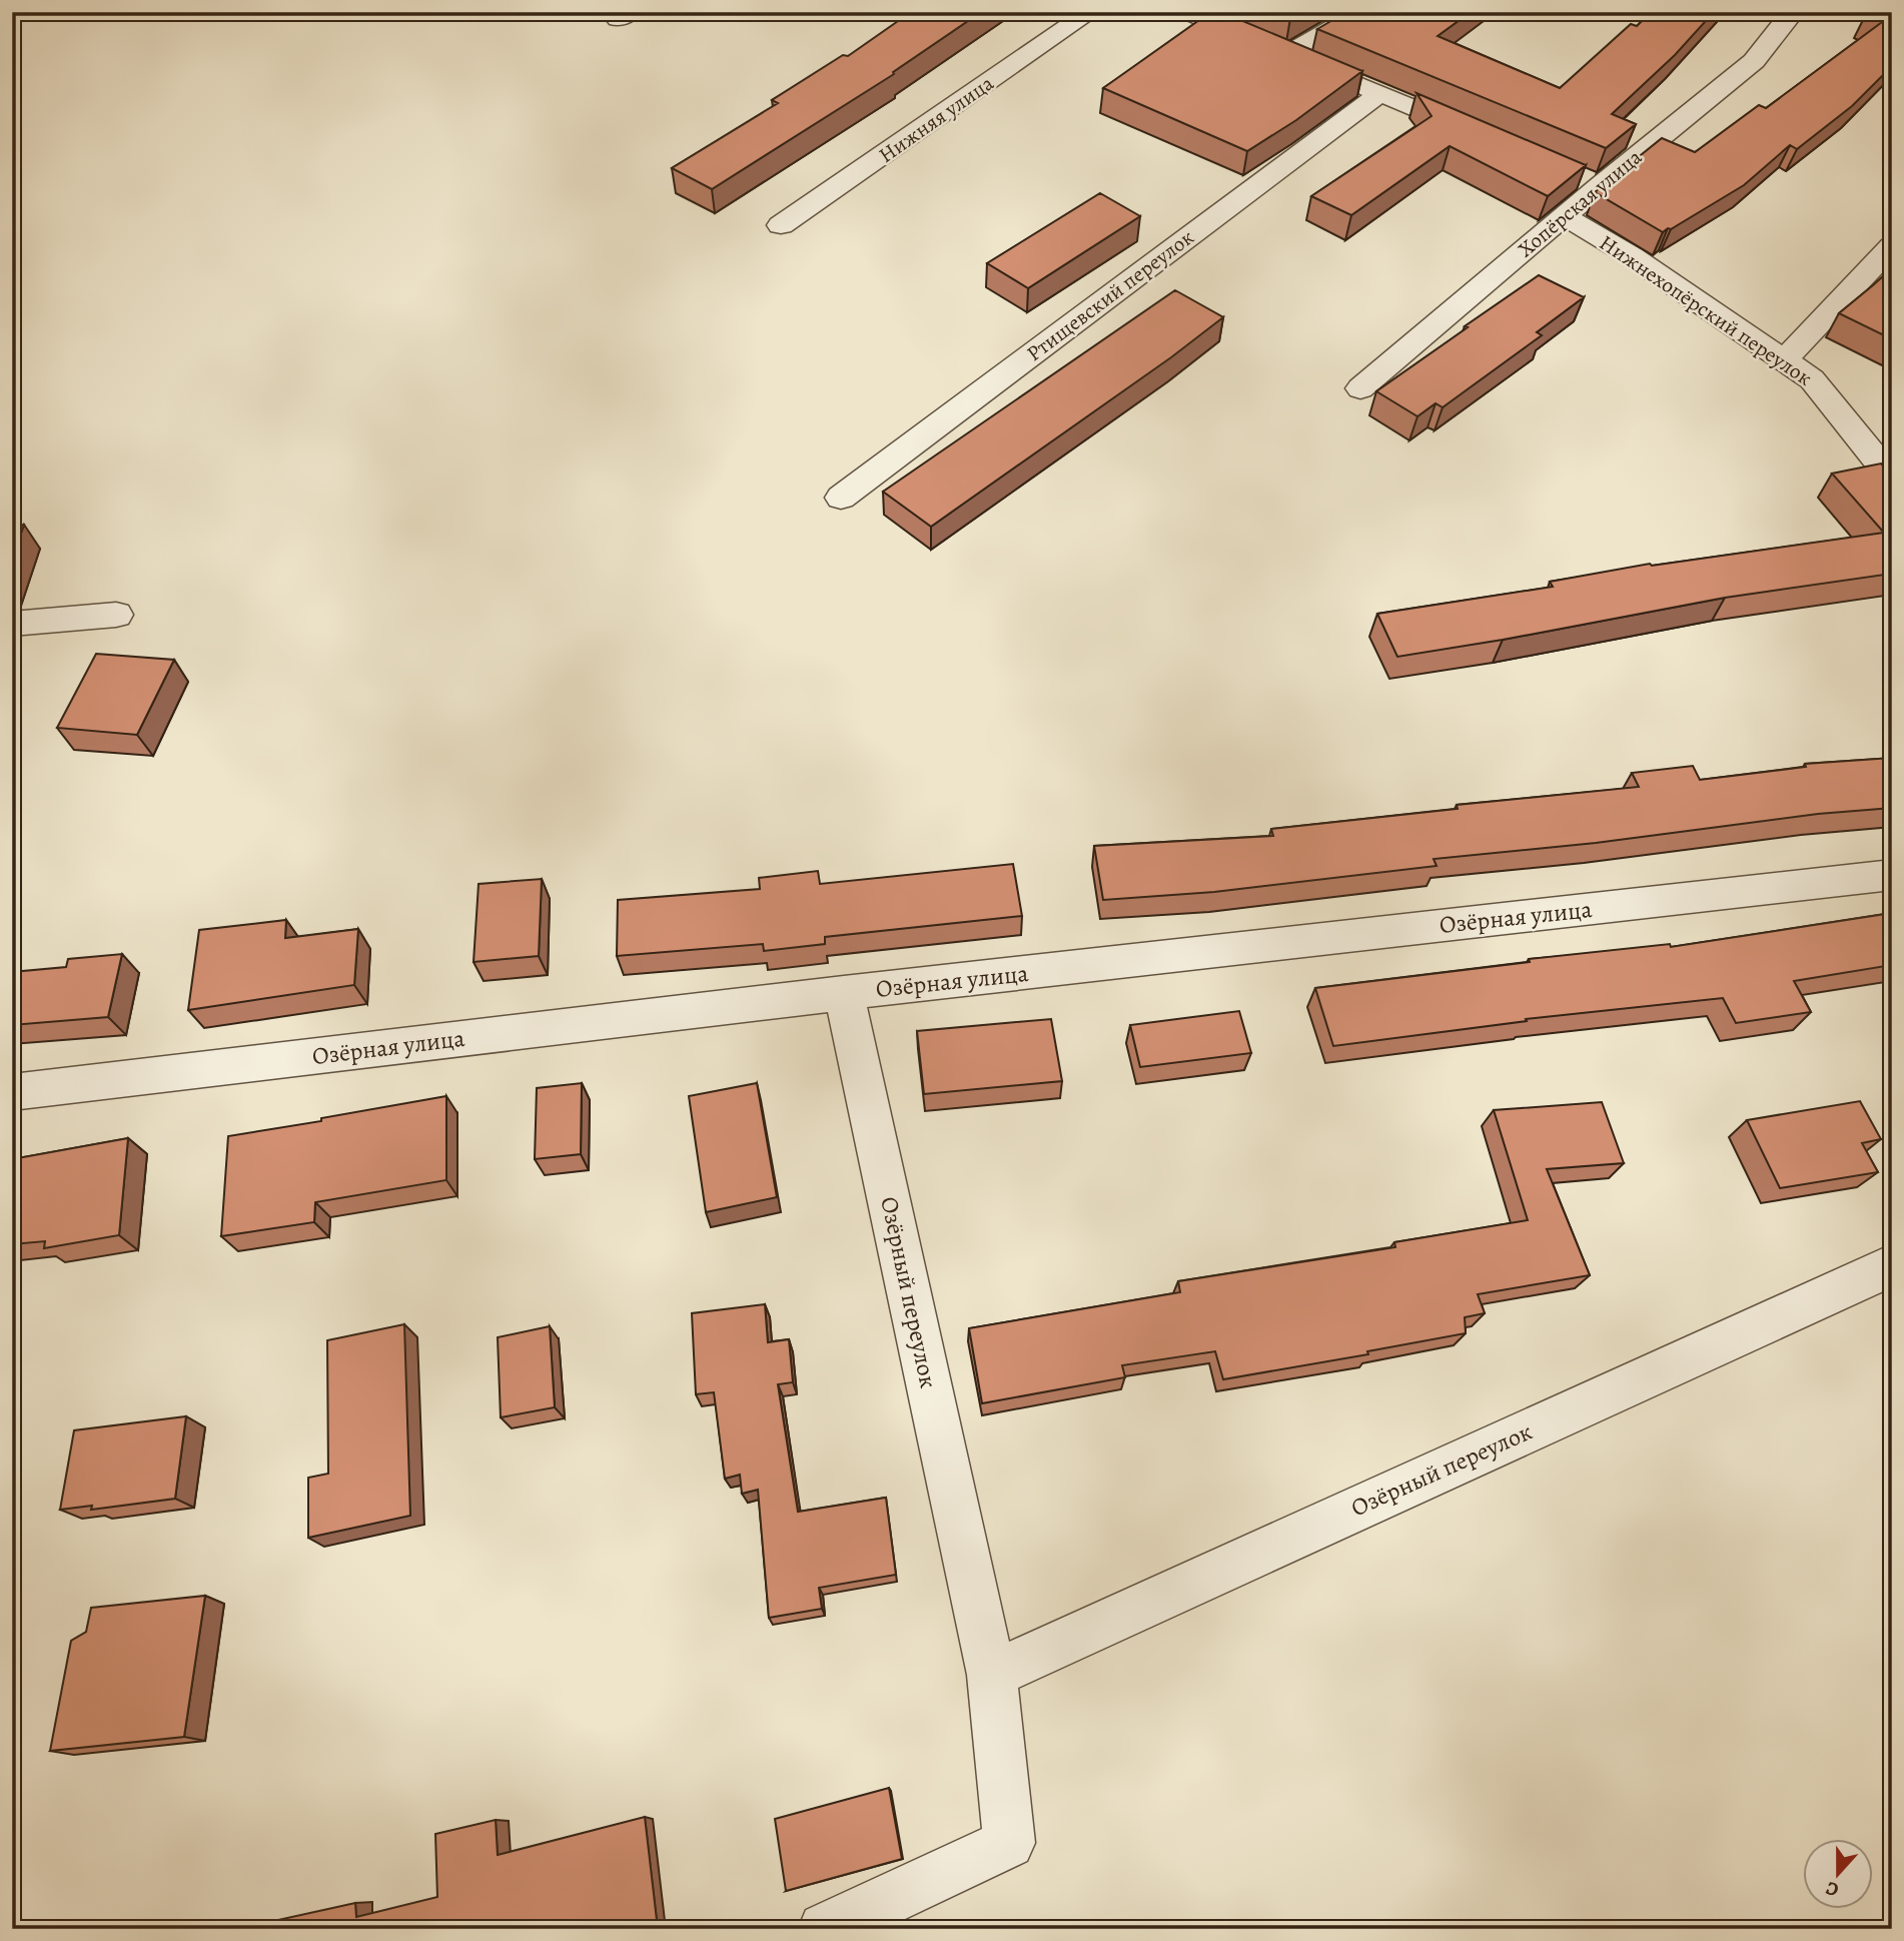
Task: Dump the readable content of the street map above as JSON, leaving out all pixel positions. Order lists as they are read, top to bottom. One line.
{"streets":{"street":["Нижняя улица","Хопёрская улица","Ртищевский переулок","Нижнехопёрский переулок","Озёрная улица","Озёрный переулок"]},"crossings":[["Хопёрская улица","Нижнехопёрский переулок"],["Озёрная улица","Озёрный переулок"]],"north":"bottom"}
